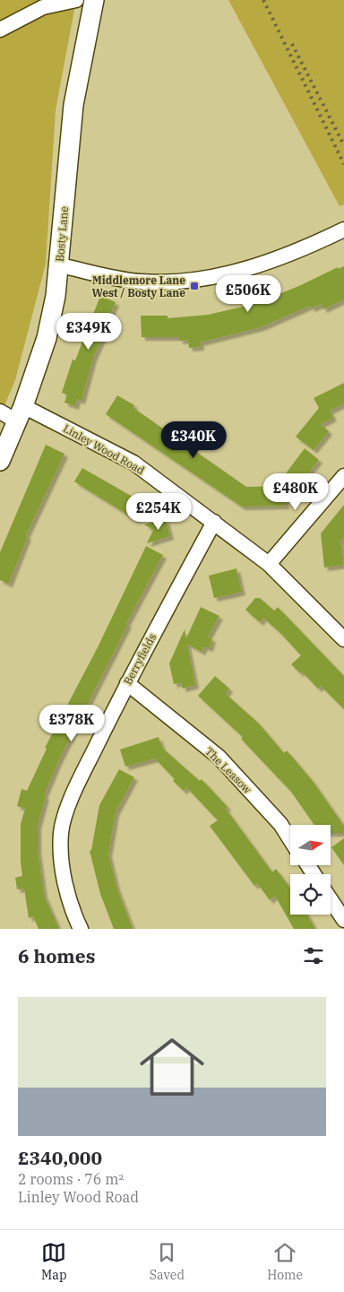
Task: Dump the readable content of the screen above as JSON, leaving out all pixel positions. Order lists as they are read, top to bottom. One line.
{"streets":{"main road":["Bosty Lane"],"street":["Linley Wood Road","Berryfields","The Leasow"]},"crossings":[["Bosty Lane","Linley Wood Road"],["Linley Wood Road","Berryfields"],["Berryfields","The Leasow"]],"places":{"transit":["Middlemore Lane West / Bosty Lane"]},"north":"right","page":{"price":["£506K","£349K","£340K","£480K","£254K","£378K"],"heading":"6 homes","list":[{"name":"£340,000","note":"2 rooms · 76 m² · Linley Wood Road"}],"tabs":["Map","Saved","Home"]}}
